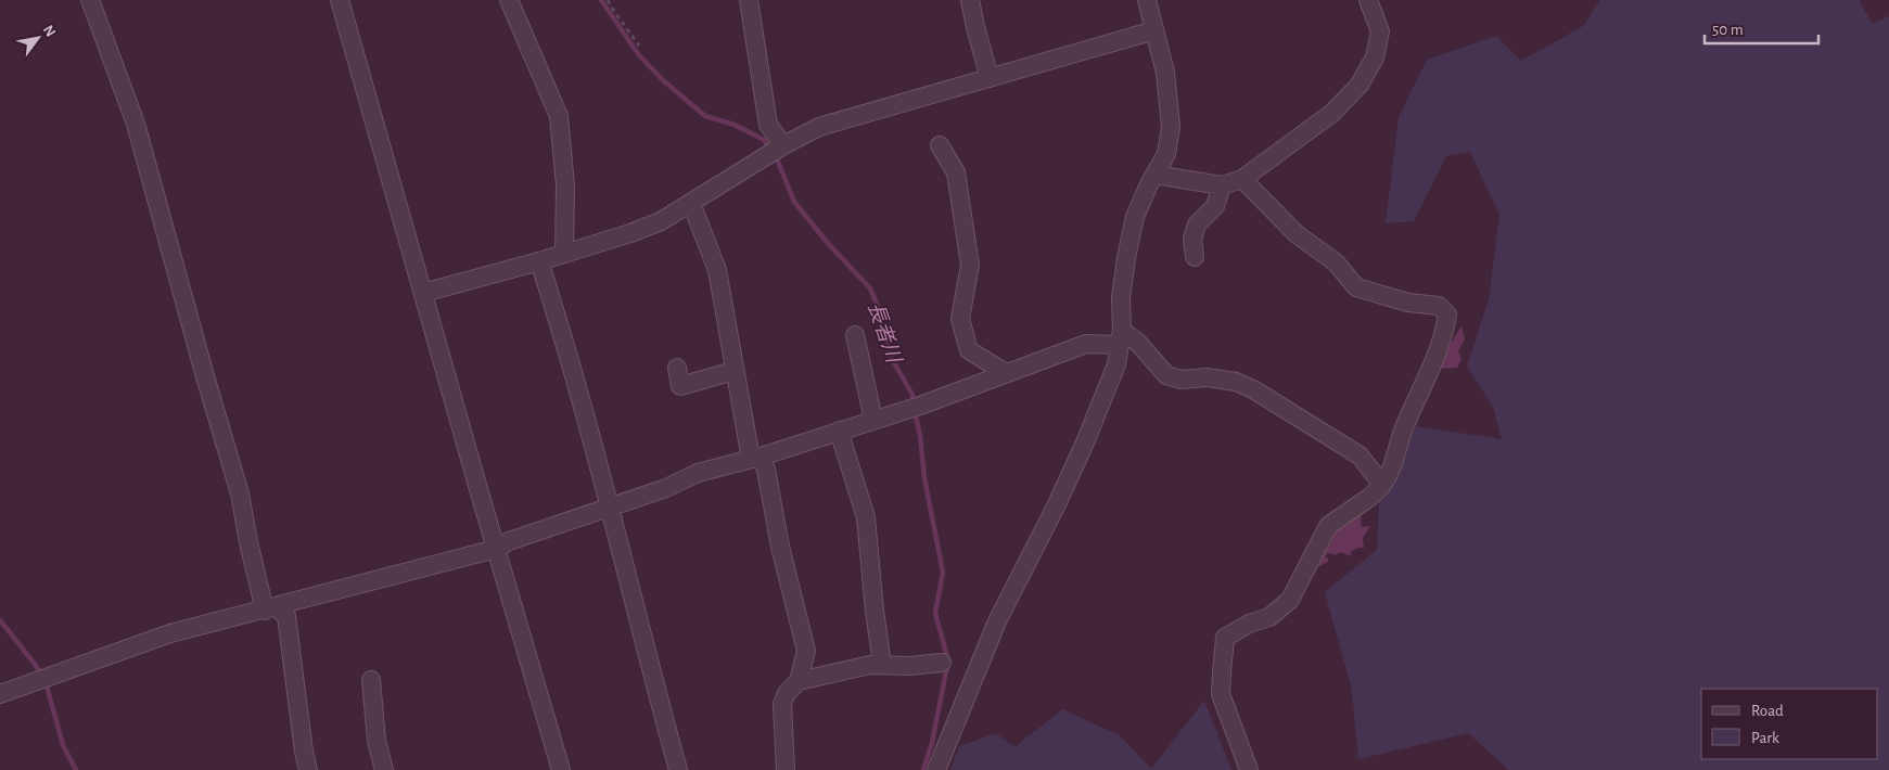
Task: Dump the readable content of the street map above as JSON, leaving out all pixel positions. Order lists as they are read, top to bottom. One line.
{"water":["長者川"],"legend":["Road","Park"],"scale_bar":"50 m","north":"top right"}
